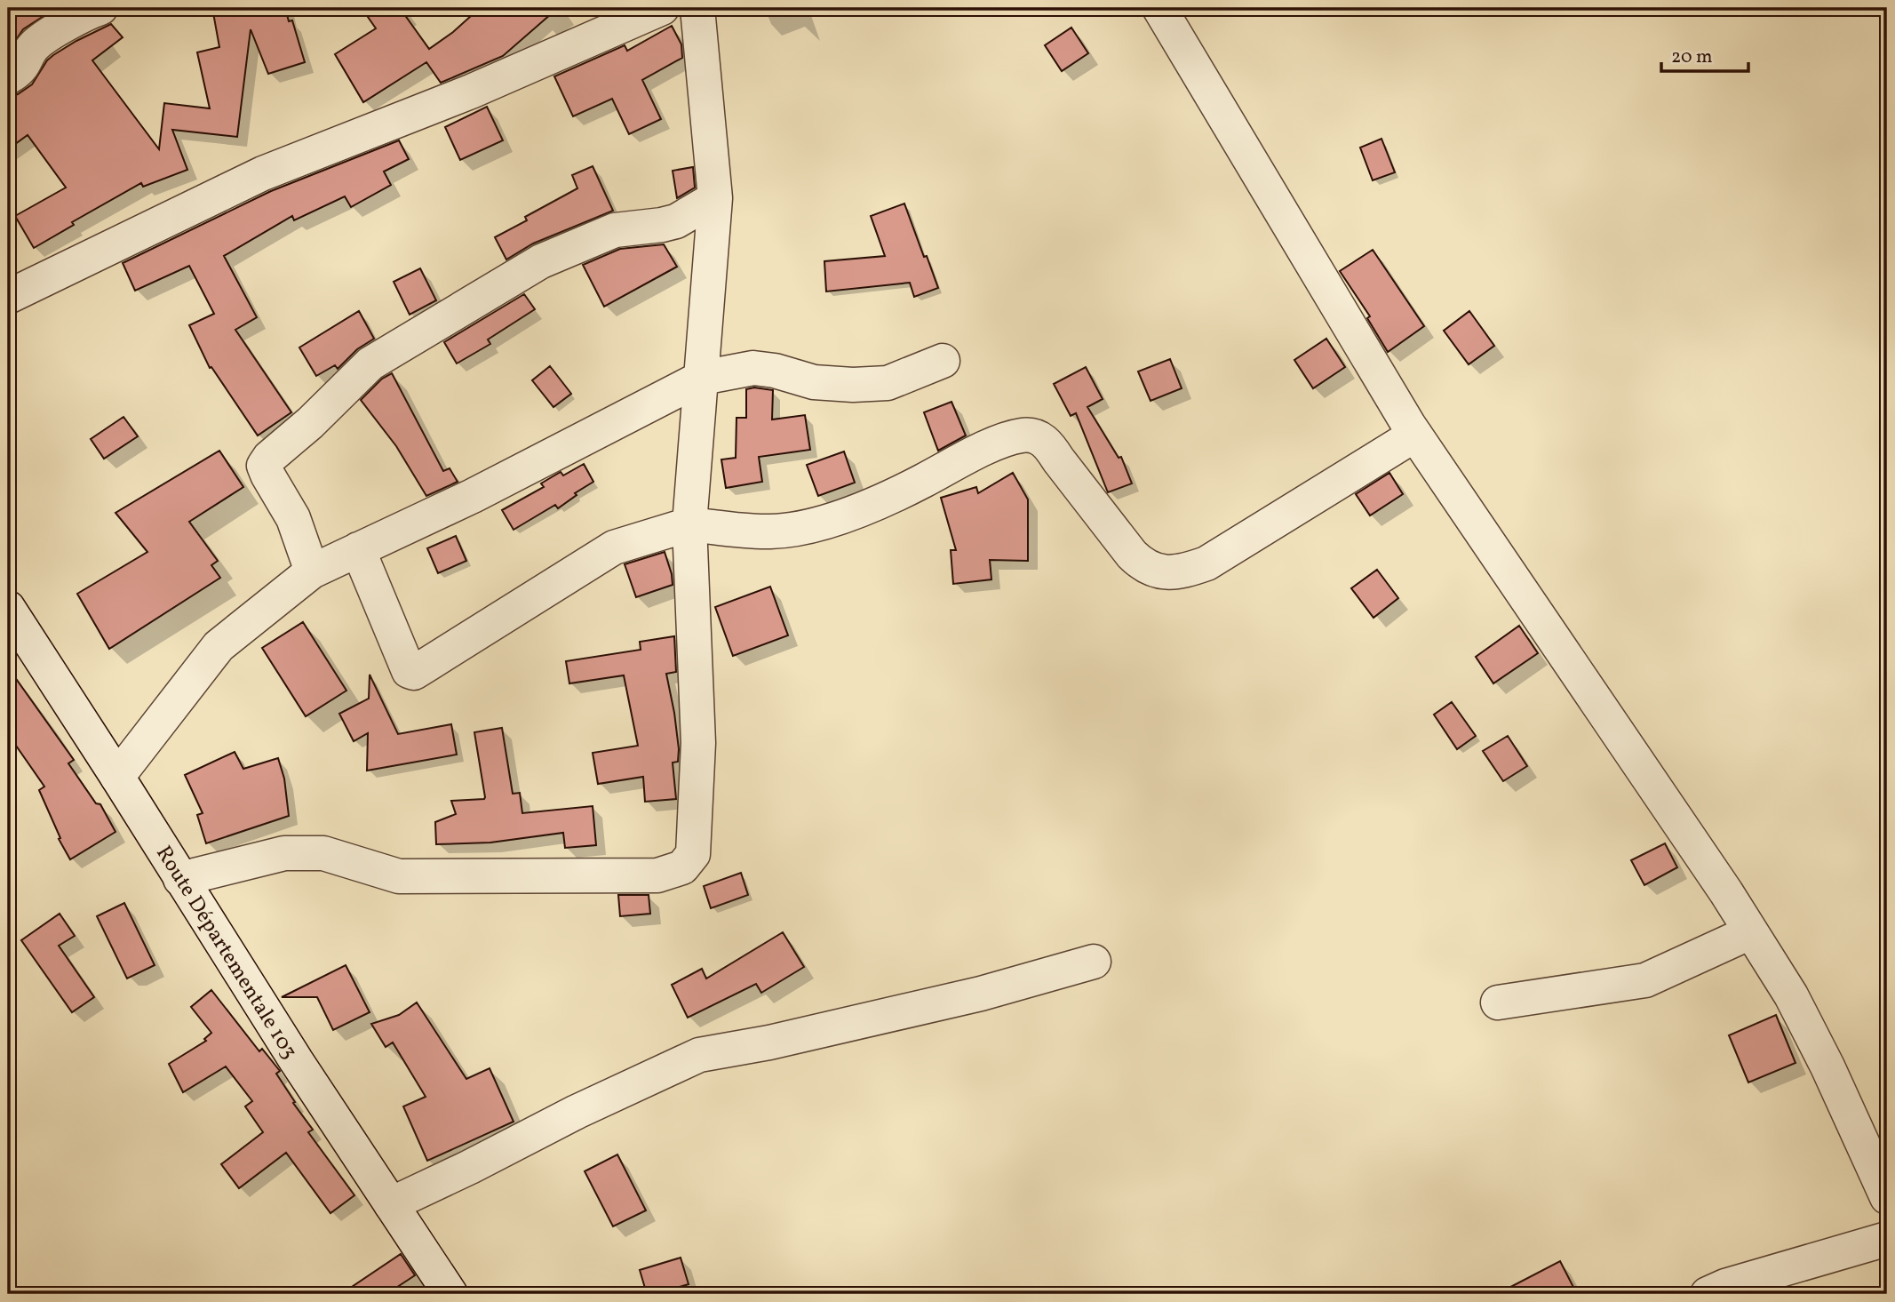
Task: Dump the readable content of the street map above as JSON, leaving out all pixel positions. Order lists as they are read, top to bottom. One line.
{"streets":{"street":["Route Départementale 103"]},"scale_bar":"20 m"}
